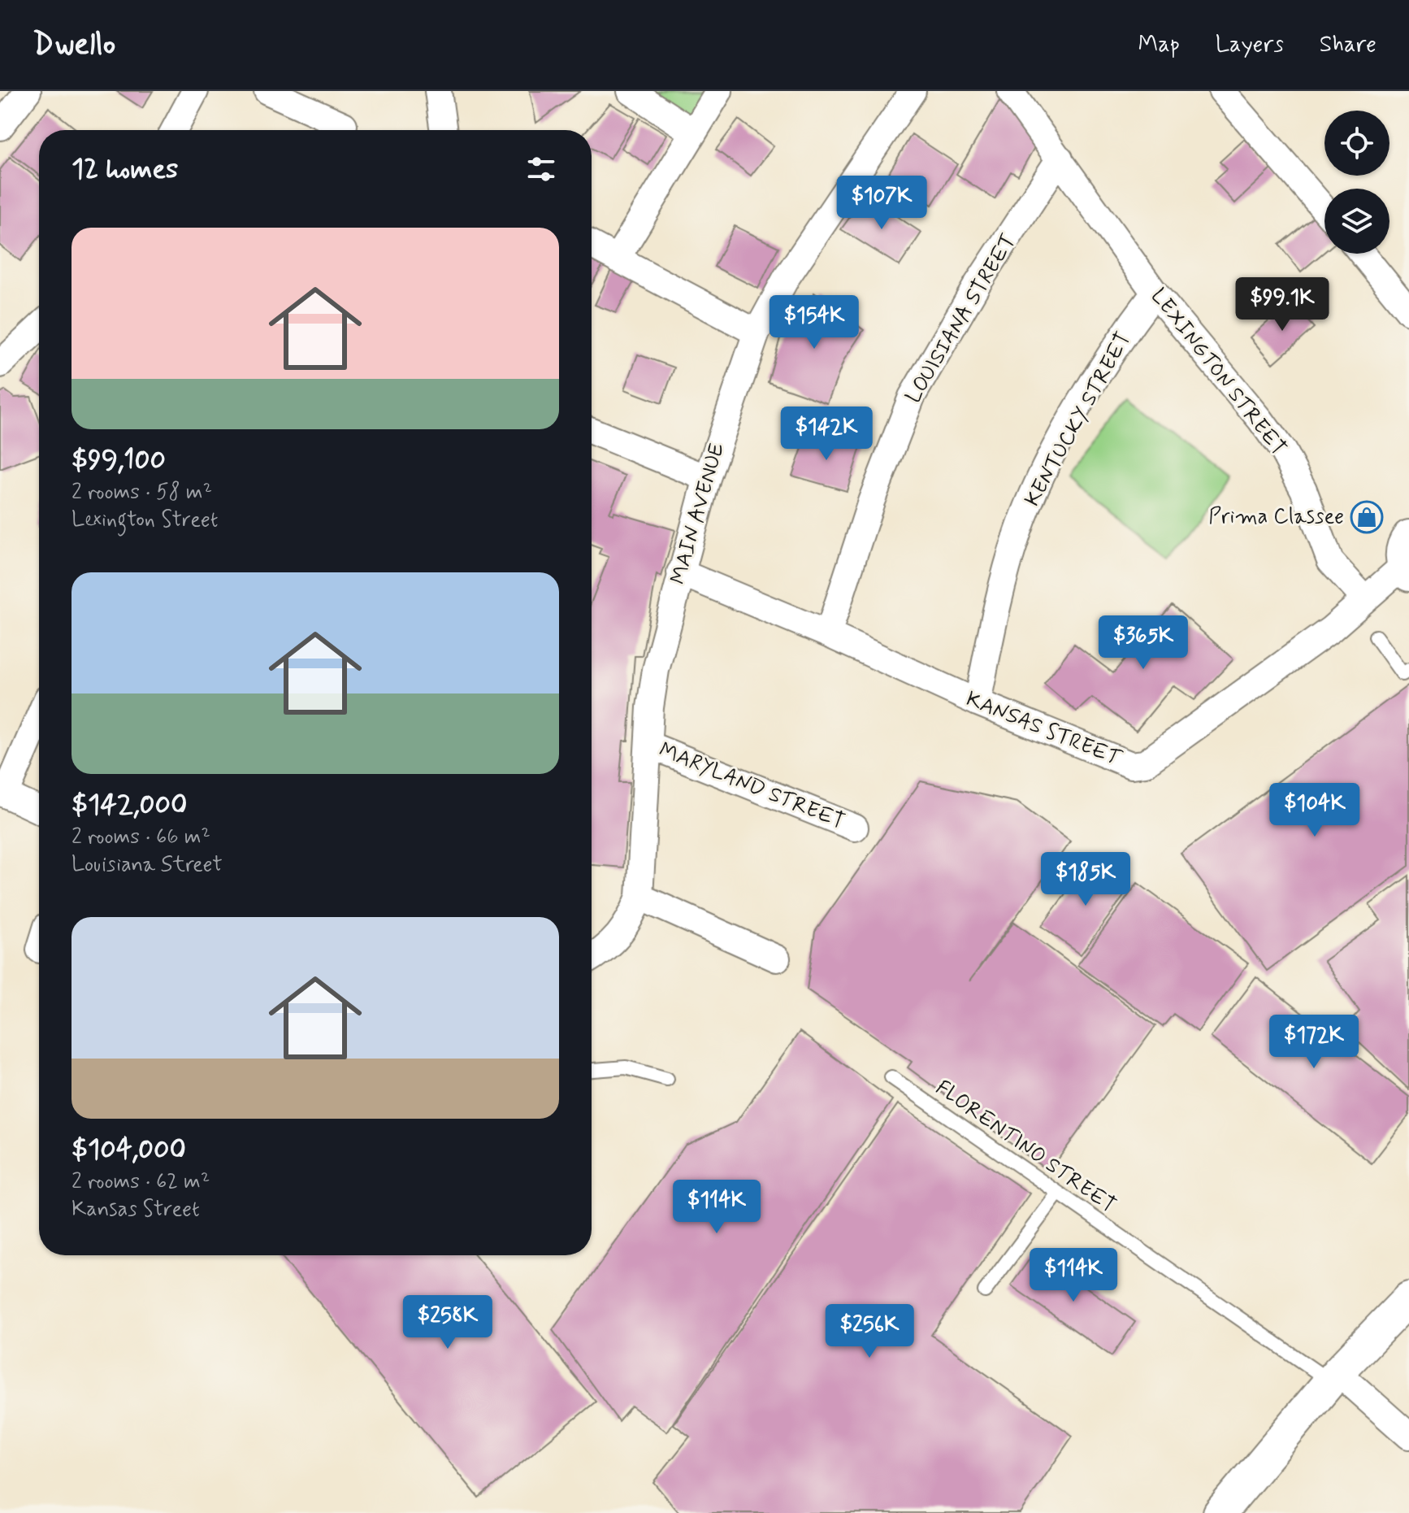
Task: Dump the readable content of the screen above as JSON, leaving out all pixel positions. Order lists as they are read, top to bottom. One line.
{"streets":{"street":["LOUISIANA STREET","LEXINGTON STREET","KENTUCKY STREET","MAIN AVENUE","KANSAS STREET","MARYLAND STREET"],"lane":["FLORENTINO STREET"]},"crossings":[["LOUISIANA STREET","LEXINGTON STREET"],["LOUISIANA STREET","KANSAS STREET"],["LEXINGTON STREET","KENTUCKY STREET"],["LEXINGTON STREET","KANSAS STREET"],["KENTUCKY STREET","KANSAS STREET"],["MAIN AVENUE","KANSAS STREET"],["MAIN AVENUE","MARYLAND STREET"]],"places":{"shop":["Prima Classee"]},"page":{"header":"Dwello","nav":["Map","Layers","Share"],"heading":"12 homes","price":["$107K","$99.1K","$154K","$142K","$365K","$104K","$185K","$172K","$114K","$114K","$258K","$256K"],"list":[{"name":"$99,100","note":"2 rooms · 58 m² · Lexington Street"},{"name":"$142,000","note":"2 rooms · 66 m² · Louisiana Street"},{"name":"$104,000","note":"2 rooms · 62 m² · Kansas Street"}]}}
